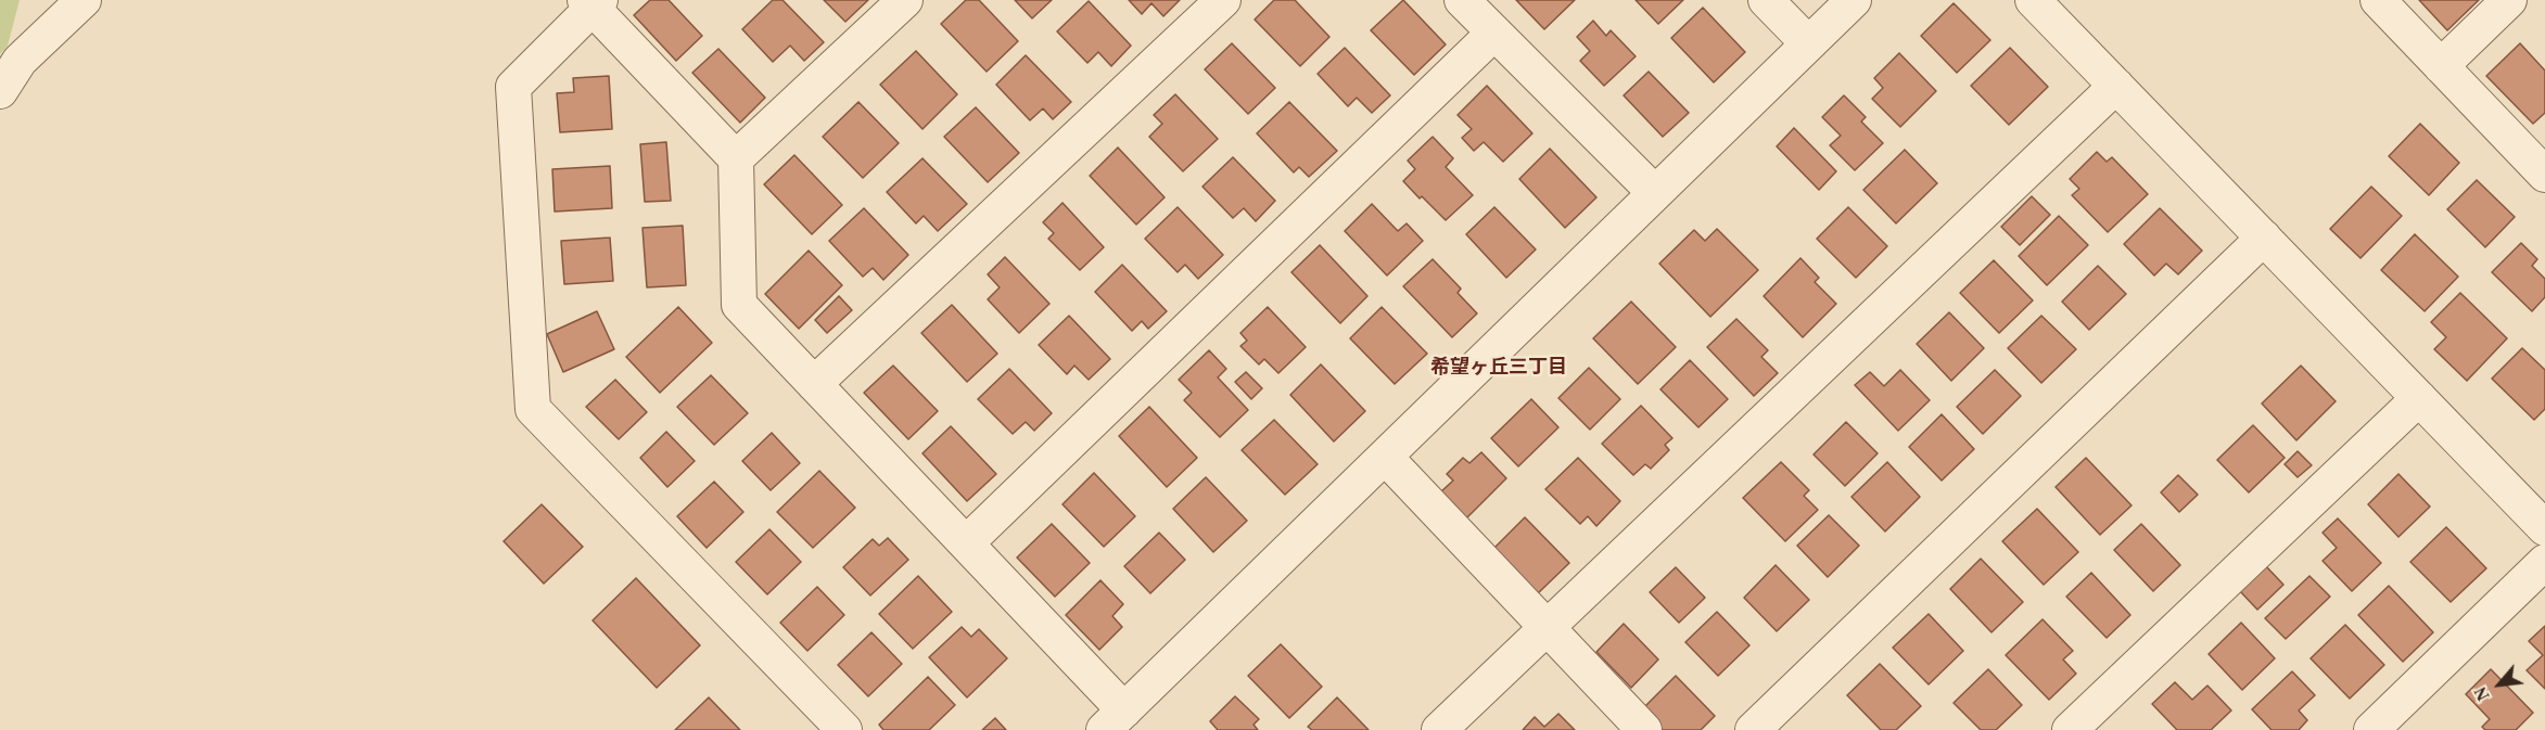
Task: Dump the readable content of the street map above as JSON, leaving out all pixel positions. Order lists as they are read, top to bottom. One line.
{"districts":["希望ヶ丘三丁目"],"north":"bottom left"}
